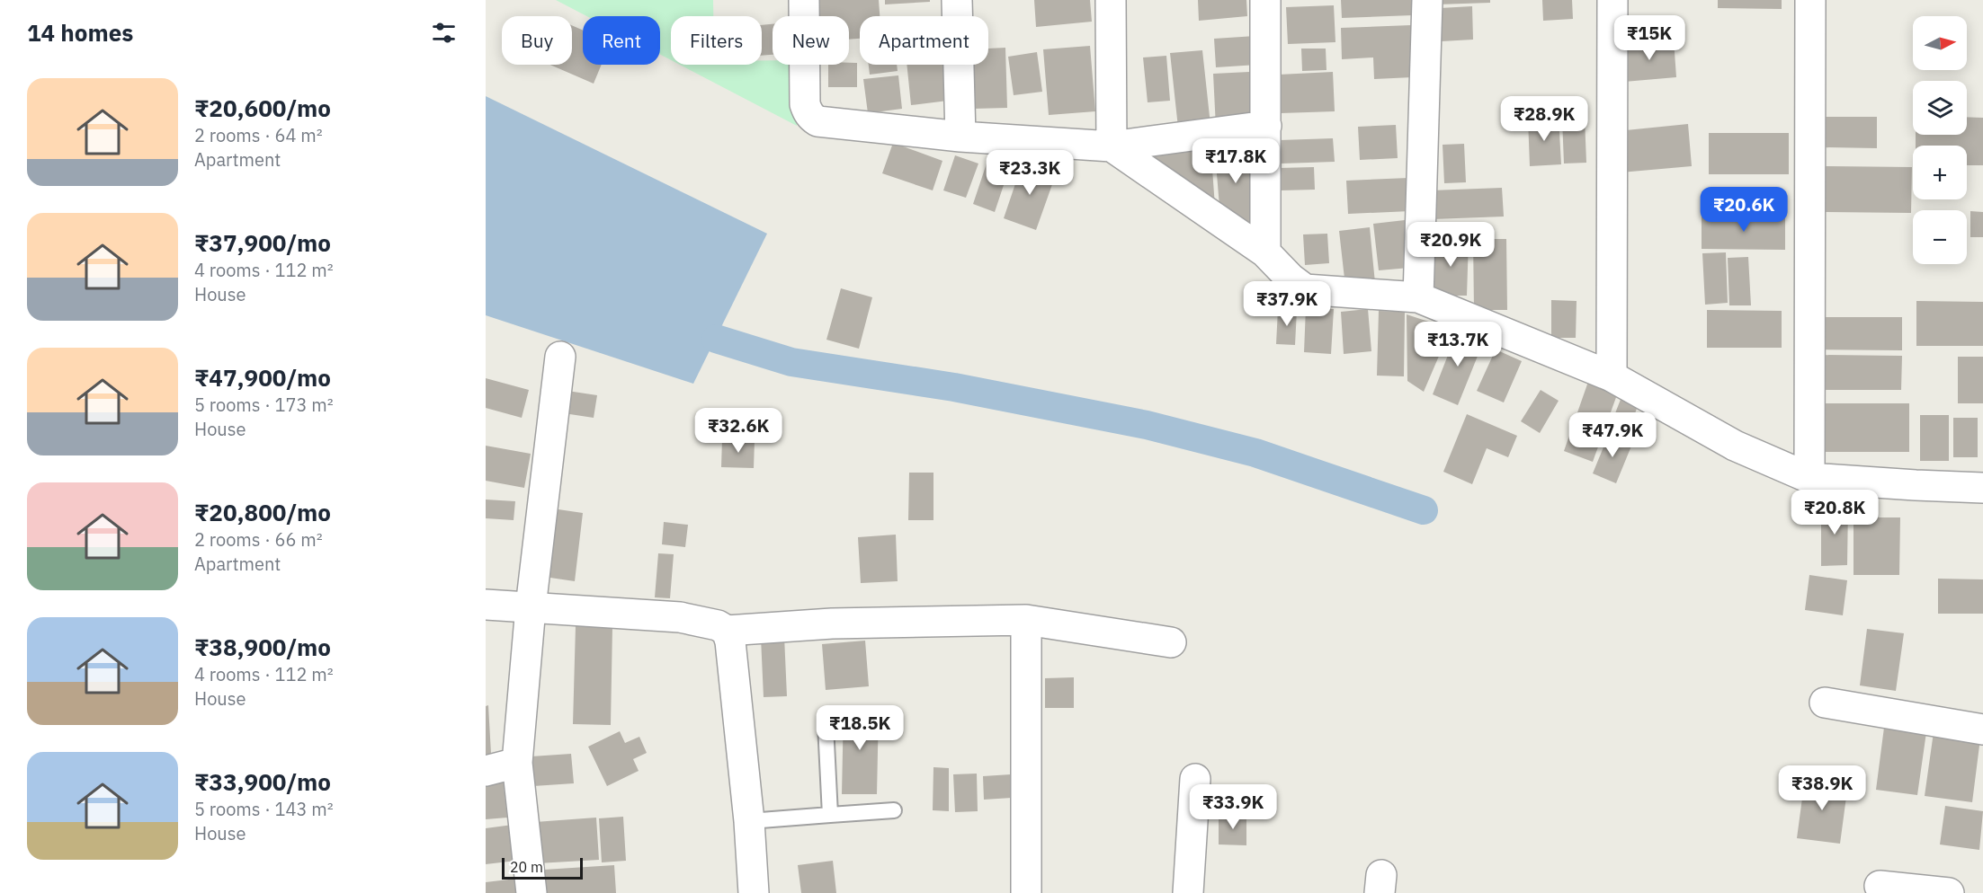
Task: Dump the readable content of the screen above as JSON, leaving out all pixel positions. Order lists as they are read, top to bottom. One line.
{"scale_bar":"20 m","north":"right","page":{"heading":"14 homes","price":["₹15K","₹28.9K","₹17.8K","₹23.3K","₹20.6K","₹20.9K","₹37.9K","₹13.7K","₹32.6K","₹47.9K","₹20.8K","₹18.5K","₹38.9K","₹33.9K"],"map_buttons":["+","−"],"chip":["Buy","Rent","Filters","New","Apartment"],"list":[{"name":"₹20,600/mo","note":"2 rooms · 64 m² · Apartment"},{"name":"₹37,900/mo","note":"4 rooms · 112 m² · House"},{"name":"₹47,900/mo","note":"5 rooms · 173 m² · House"},{"name":"₹20,800/mo","note":"2 rooms · 66 m² · Apartment"},{"name":"₹38,900/mo","note":"4 rooms · 112 m² · House"},{"name":"₹33,900/mo","note":"5 rooms · 143 m² · House"}],"scale":"20 m"}}
